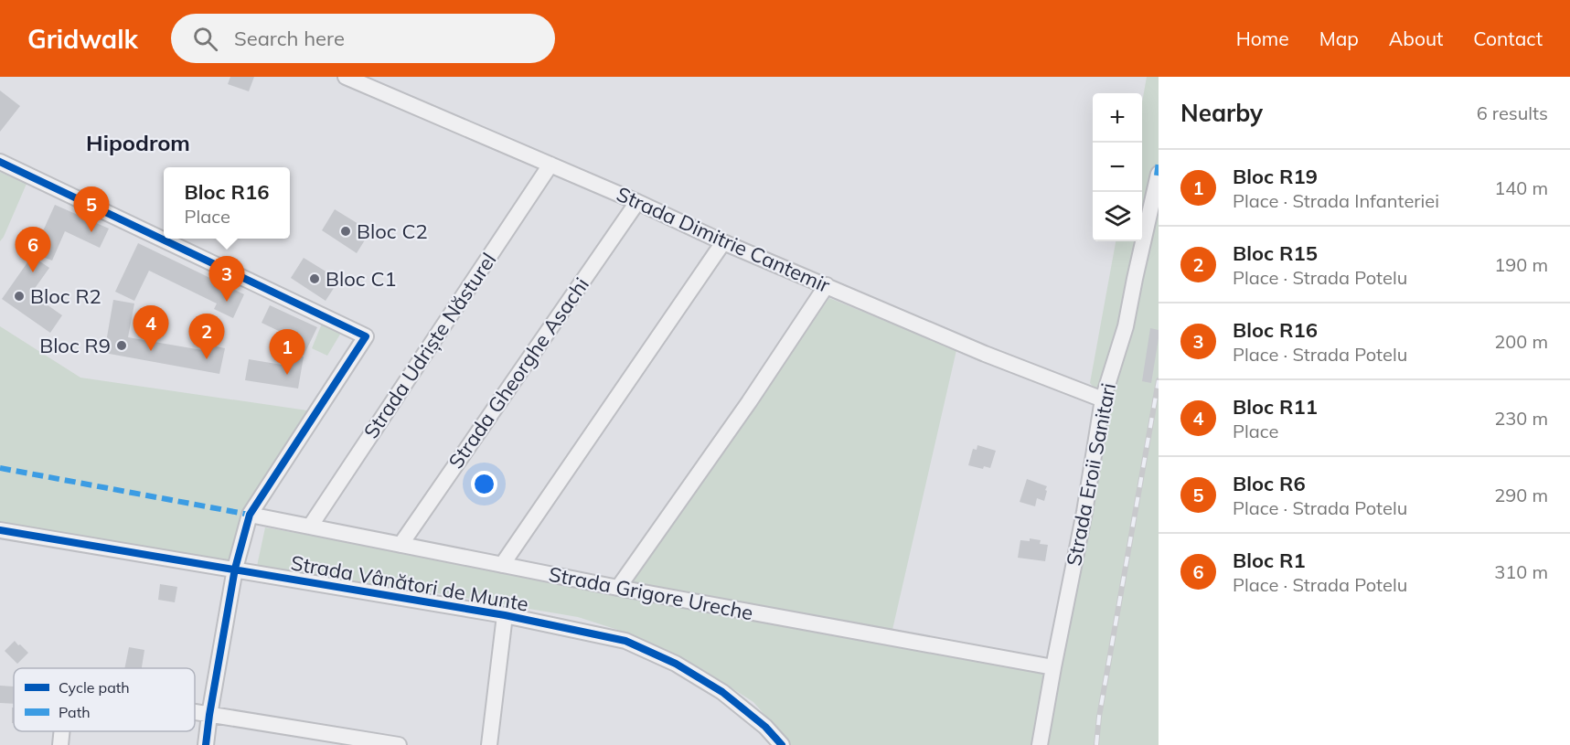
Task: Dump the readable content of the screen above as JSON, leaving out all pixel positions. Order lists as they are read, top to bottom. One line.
{"streets":{"street":["Strada Dimitrie Cantemir","Strada Udriște Năsturel","Strada Gheorghe Asachi","Strada Eroii Sanitari","Strada Vânători de Munte","Strada Grigore Ureche"]},"crossings":[["Strada Dimitrie Cantemir","Strada Udriște Năsturel"],["Strada Dimitrie Cantemir","Strada Gheorghe Asachi"],["Strada Dimitrie Cantemir","Strada Eroii Sanitari"],["Strada Udriște Năsturel","Strada Grigore Ureche"],["Strada Gheorghe Asachi","Strada Grigore Ureche"],["Strada Eroii Sanitari","Strada Grigore Ureche"]],"districts":["Hipodrom"],"places":["Bloc C2","Bloc C1","Bloc R2","Bloc R9"],"legend":["Cycle path","Path"],"page":{"header":"Gridwalk","search":"Search here","nav":["Home","Map","About","Contact"],"heading":["Nearby","6 results"],"map_buttons":["+","−"],"list":[{"mark":"1","name":"Bloc R19","note":"Place · Strada Infanteriei","value":"140 m"},{"mark":"2","name":"Bloc R15","note":"Place · Strada Potelu","value":"190 m"},{"mark":"3","name":"Bloc R16","note":"Place · Strada Potelu","value":"200 m"},{"mark":"4","name":"Bloc R11","note":"Place","value":"230 m"},{"mark":"5","name":"Bloc R6","note":"Place · Strada Potelu","value":"290 m"},{"mark":"6","name":"Bloc R1","note":"Place · Strada Potelu","value":"310 m"}],"popup":["Bloc R16","Place"],"pins":["5","6","3","4","2","1"]}}
